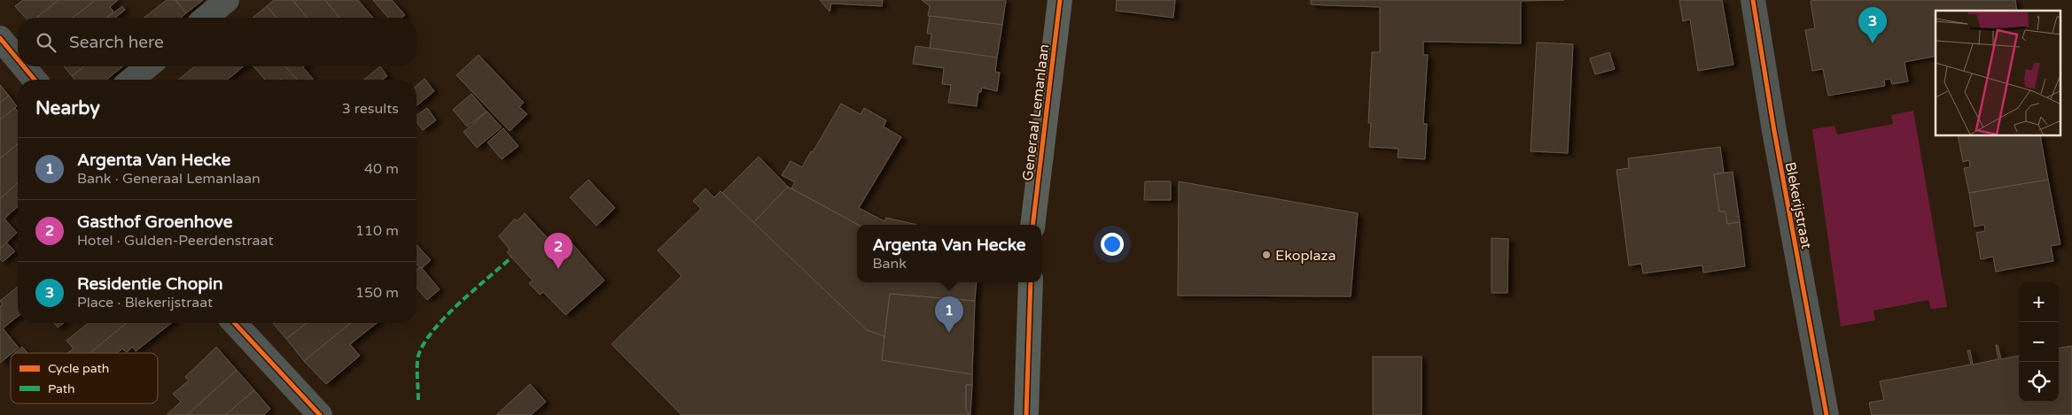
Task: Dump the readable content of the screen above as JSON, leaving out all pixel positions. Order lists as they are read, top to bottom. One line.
{"streets":{"main road":["Generaal Lemanlaan"],"street":["Blekerijstraat"]},"places":["Ekoplaza"],"legend":["Cycle path","Path"],"page":{"pins":["3","2","1"],"search":"Search here","heading":["Nearby","3 results"],"list":[{"mark":"1","name":"Argenta Van Hecke","note":"Bank · Generaal Lemanlaan","value":"40 m"},{"mark":"2","name":"Gasthof Groenhove","note":"Hotel · Gulden-Peerdenstraat","value":"110 m"},{"mark":"3","name":"Residentie Chopin","note":"Place · Blekerijstraat","value":"150 m"}],"popup":["Argenta Van Hecke","Bank"],"map_buttons":["+","−"]}}
